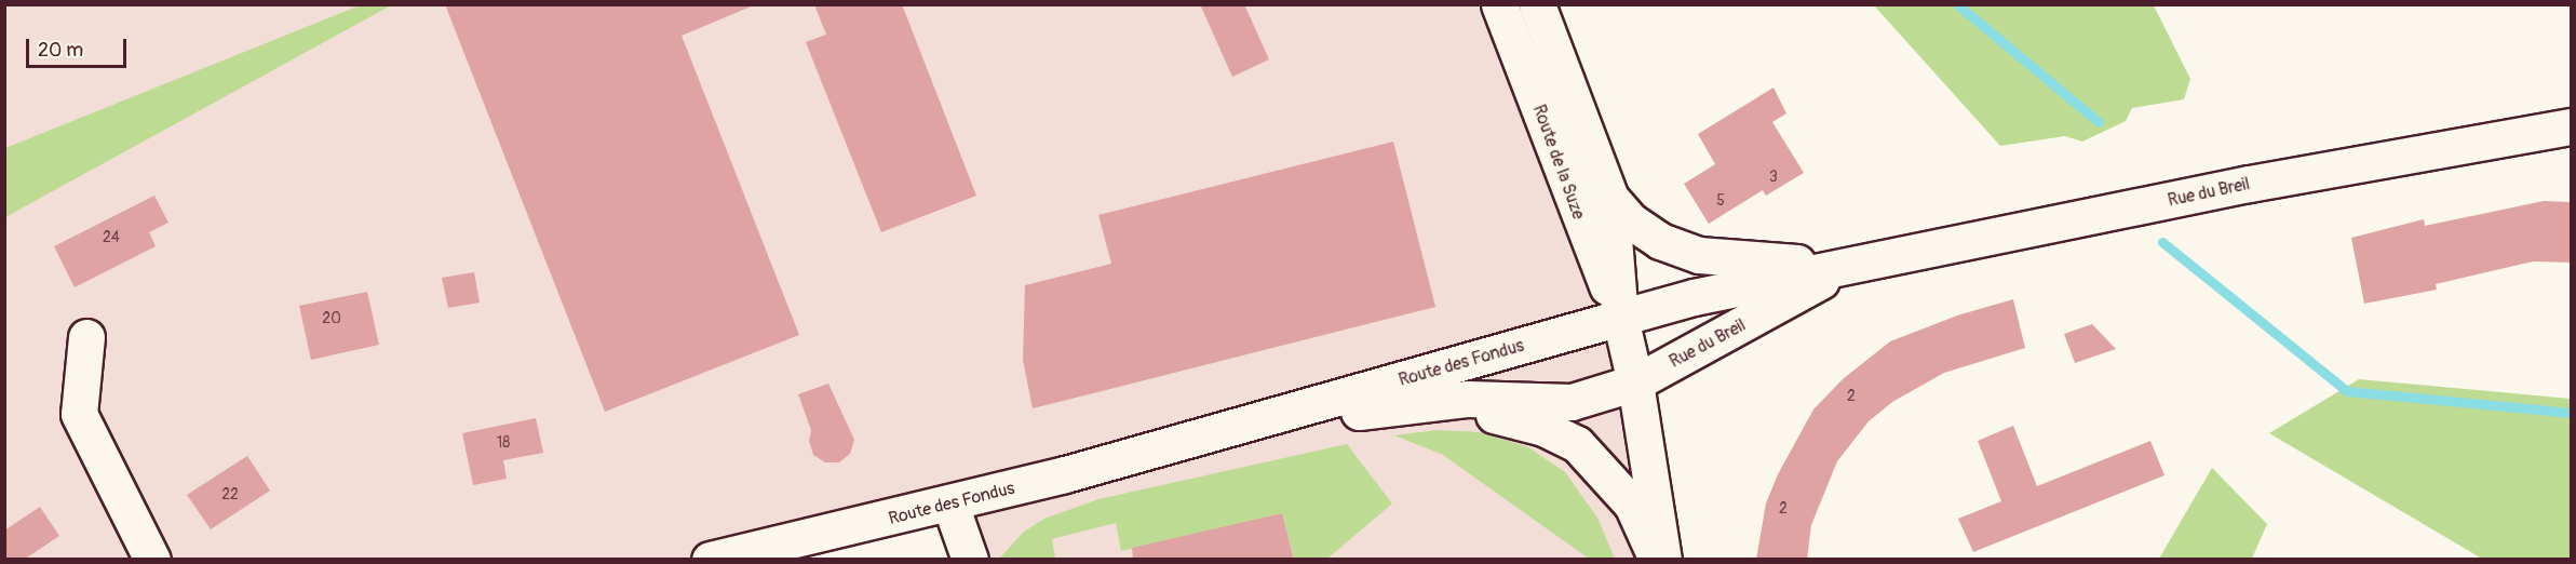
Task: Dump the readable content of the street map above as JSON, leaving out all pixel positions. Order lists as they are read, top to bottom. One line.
{"streets":{"street":["Route de la Suze","Rue du Breil","Route des Fondus"]},"crossings":[["Route de la Suze","Rue du Breil"],["Route de la Suze","Route des Fondus"],["Rue du Breil","Route des Fondus"]],"house_numbers":["3","5","24","20","2","18","22","2"],"scale_bar":"20 m"}
